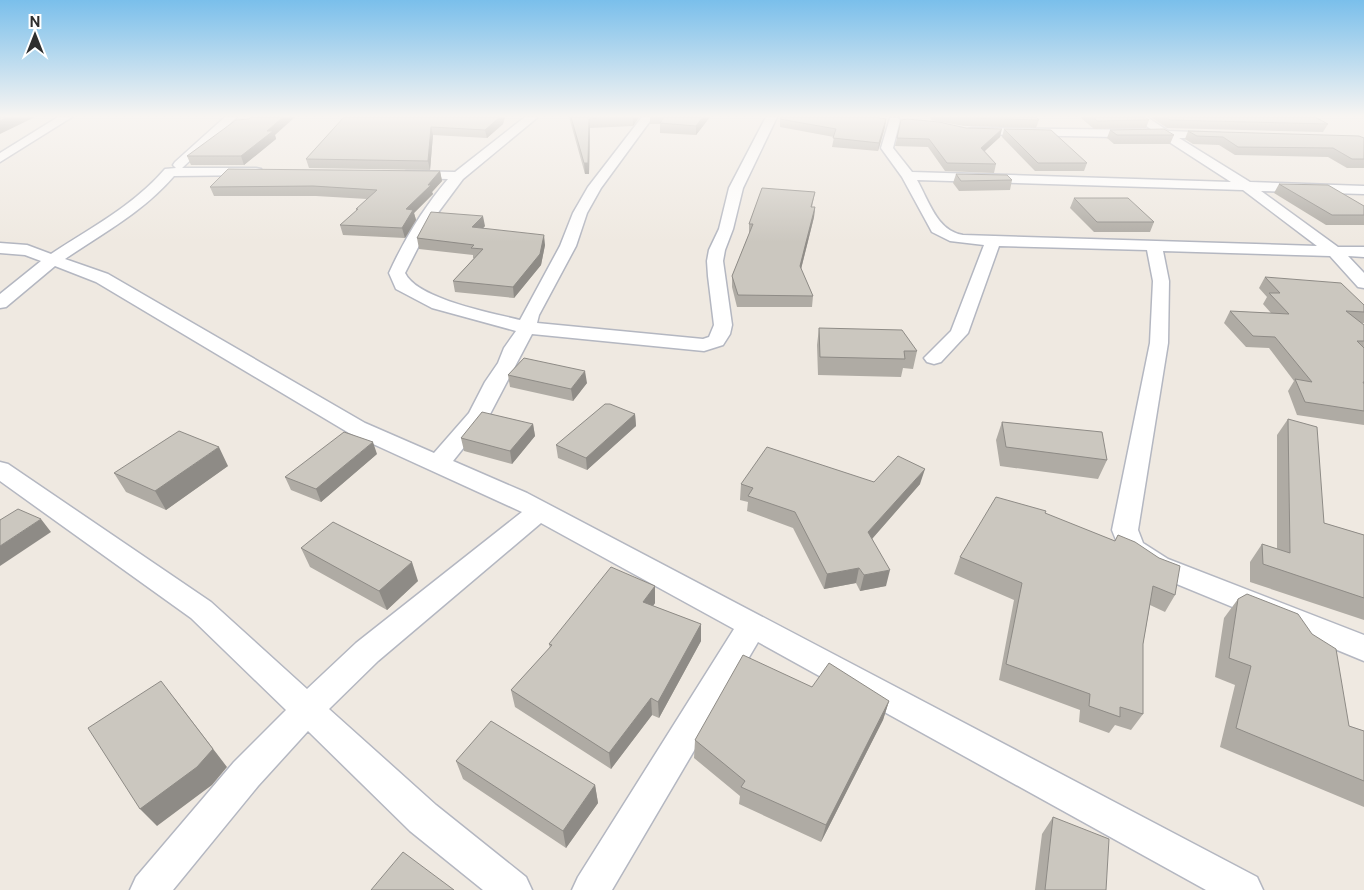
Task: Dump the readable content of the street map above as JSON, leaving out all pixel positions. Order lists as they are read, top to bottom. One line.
{"north":"top"}
